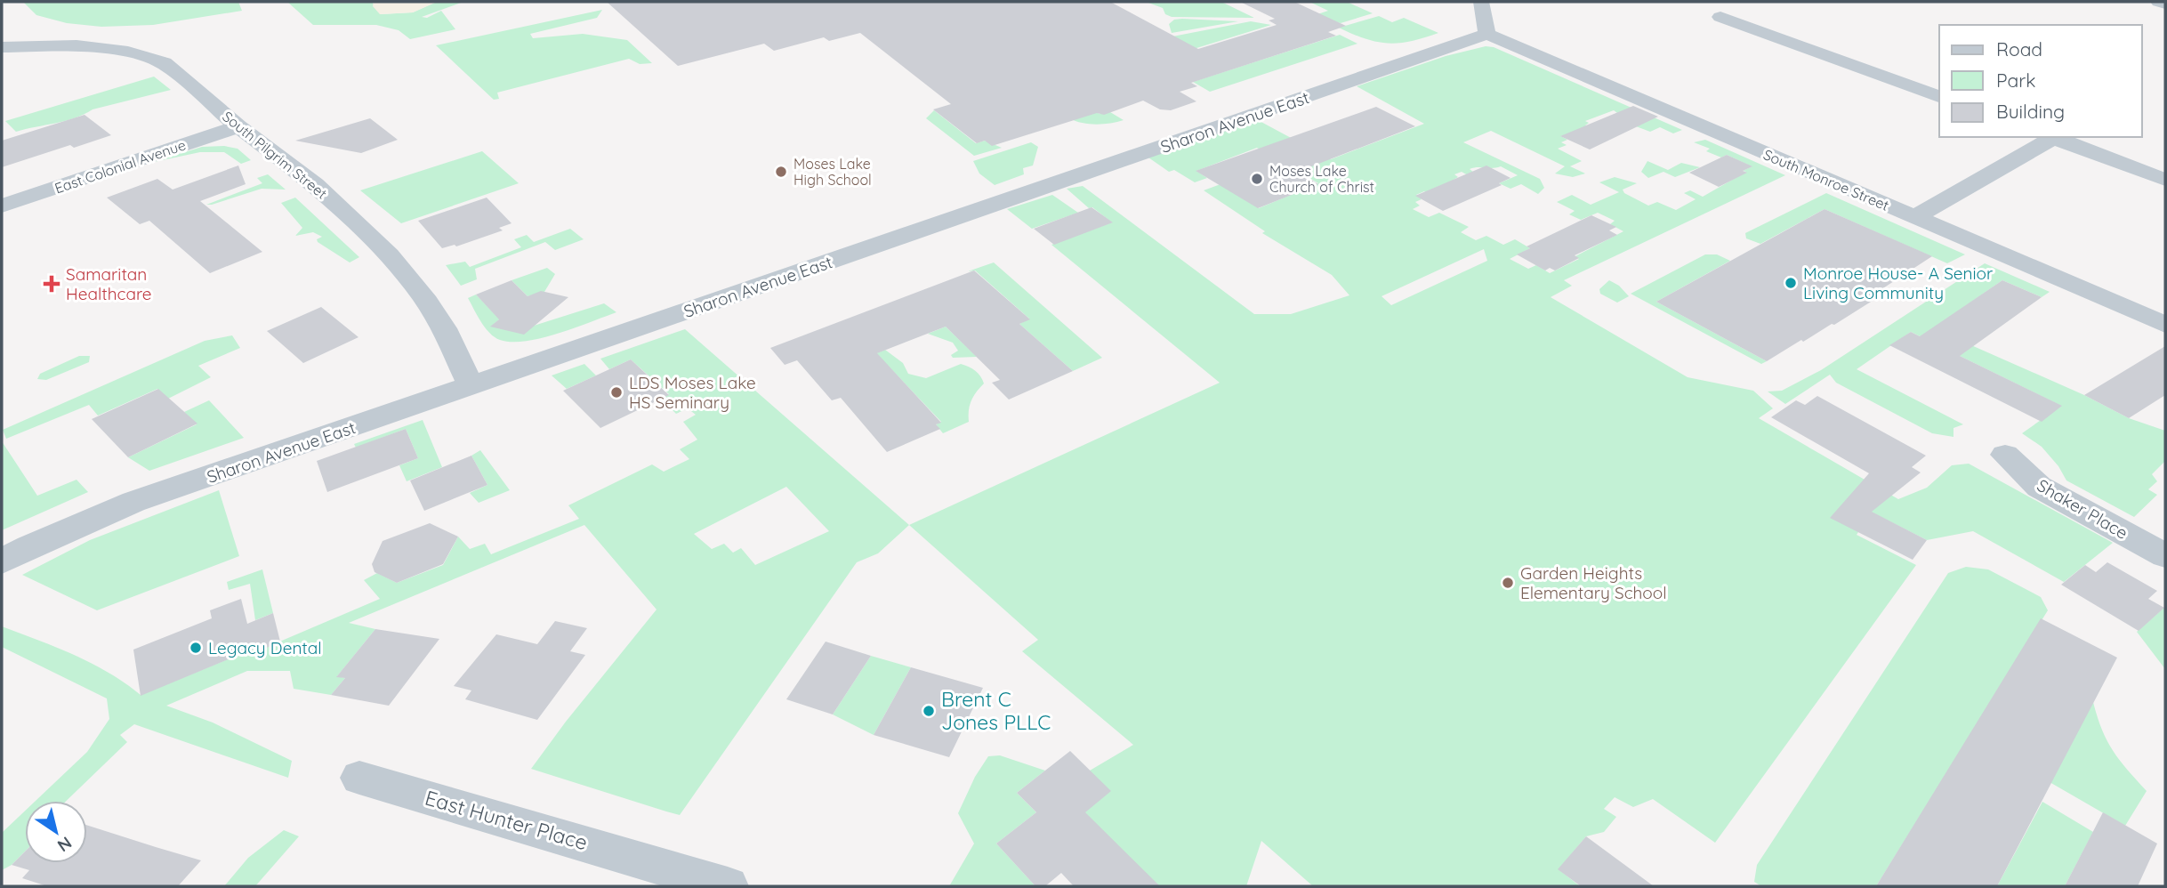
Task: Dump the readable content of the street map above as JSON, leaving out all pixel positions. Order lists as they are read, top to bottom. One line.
{"streets":{"street":["Sharon Avenue East","South Pilgrim Street","East Colonial Avenue","South Monroe Street","Shaker Place","East Hunter Place"]},"crossings":[["Sharon Avenue East","South Pilgrim Street"],["Sharon Avenue East","South Monroe Street"],["South Pilgrim Street","East Colonial Avenue"]],"places":{"other":["Moses Lake High School","Moses Lake Church of Christ","Monroe House- A Senior Living Community","LDS Moses Lake HS Seminary","Garden Heights Elementary School","Legacy Dental","Brent C Jones PLLC"],"health":["Samaritan Healthcare"]},"legend":["Road","Park","Building"],"north":"bottom right"}
